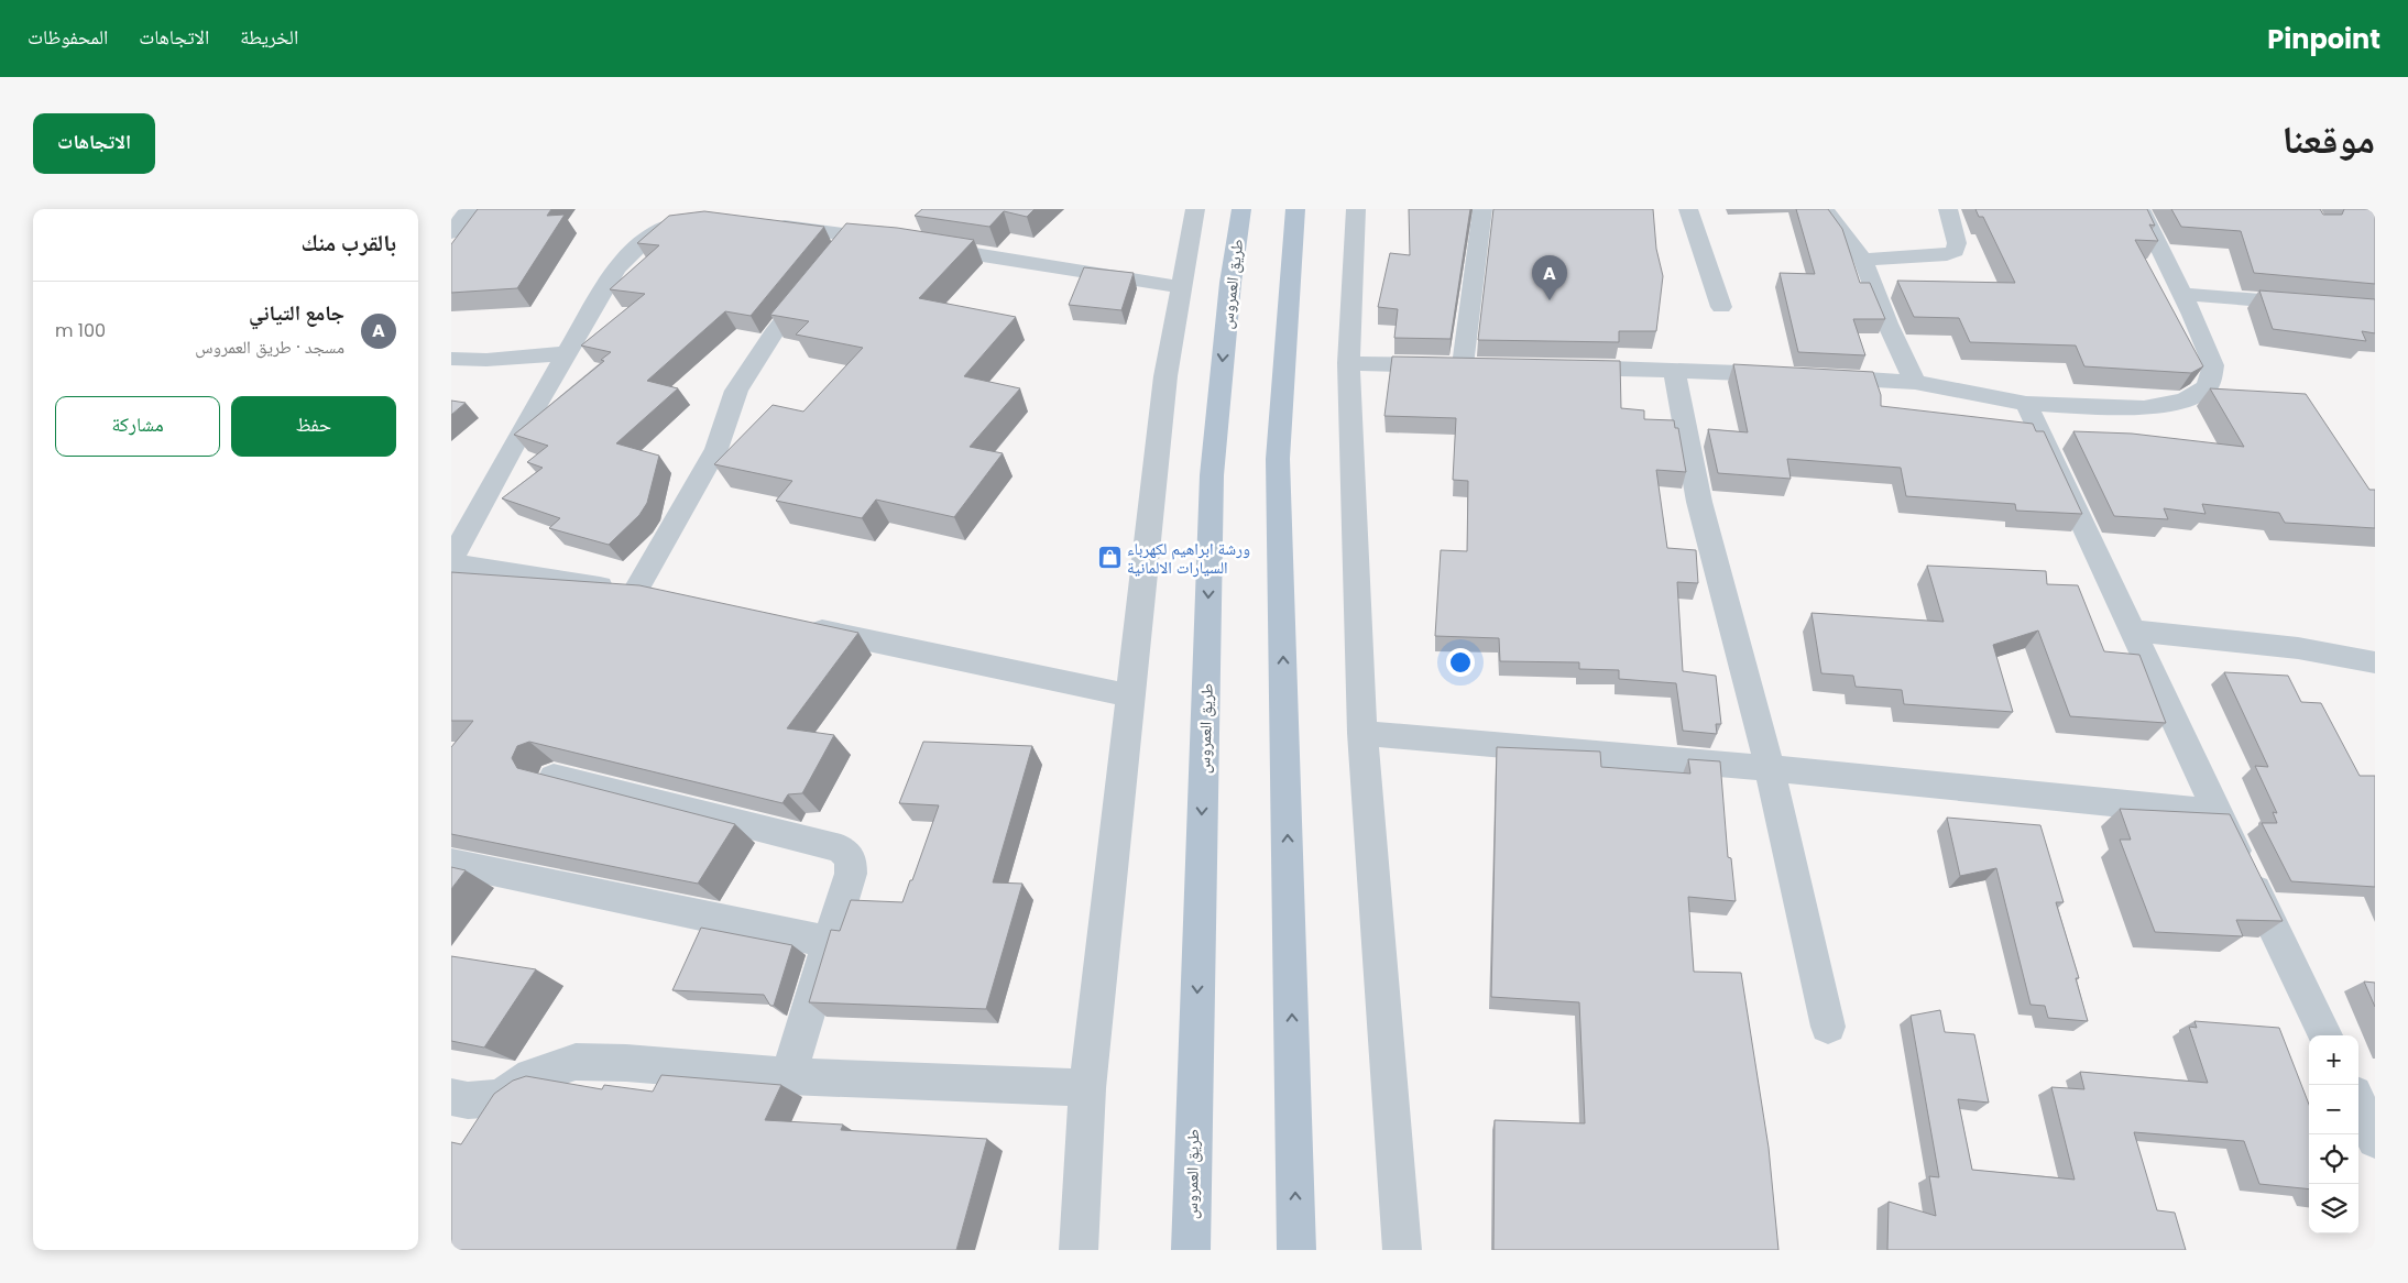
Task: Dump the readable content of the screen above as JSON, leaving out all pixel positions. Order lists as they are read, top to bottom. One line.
{"streets":{"main road":["طريق العمروس"]},"places":{"shop":["ورشة ابراهيم لكهرباء السيارات الالمانية"]},"page":{"header":"Pinpoint","nav":["الخريطة","الاتجاهات","المحفوظات"],"title":"موقعنا","buttons":["الاتجاهات",["حفظ","مشاركة"]],"heading":"بالقرب منك","pins":"A","list":[{"mark":"A","name":"جامع التياني","note":"مسجد · طريق العمروس","value":"100 m"}],"map_buttons":["+","−"]}}
